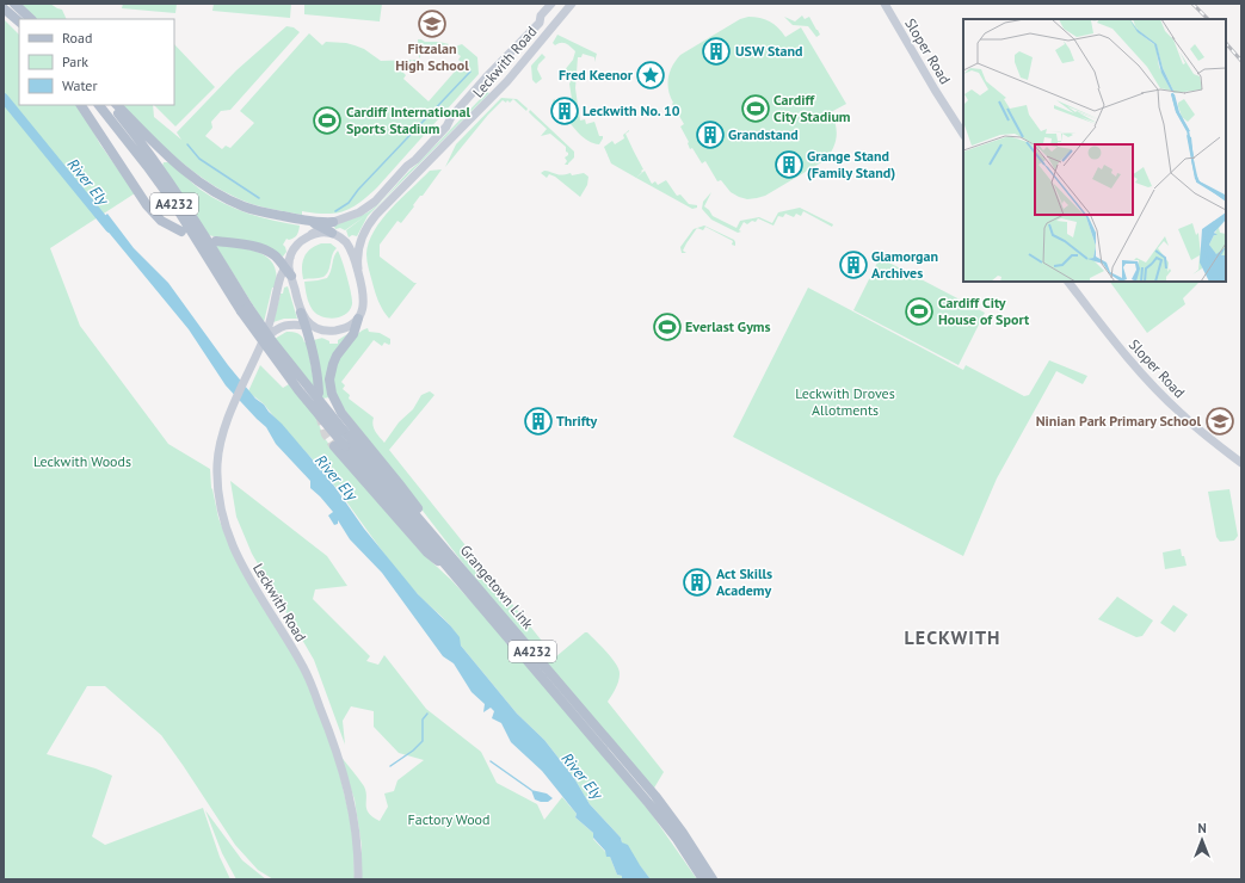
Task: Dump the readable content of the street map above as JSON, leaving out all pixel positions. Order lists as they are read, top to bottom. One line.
{"streets":{"main road":["Sloper Road","Leckwith Road","A4232","Grangetown Link"]},"crossings":[["A4232","Grangetown Link"]],"districts":["LECKWITH"],"water":["River Ely"],"parks":["Leckwith Droves Allotments","Leckwith Woods","Factory Wood"],"places":{"school or university":["Fitzalan High School","Ninian Park Primary School"],"building":["USW Stand","Leckwith No. 10","Grandstand","Grange Stand (Family Stand)","Glamorgan Archives","Thrifty","Act Skills Academy"],"place":["Fred Keenor"],"sports":["Cardiff City Stadium","Cardiff International Sports Stadium","Cardiff City House of Sport","Everlast Gyms"]},"legend":["Road","Park","Water"],"north":"top"}
